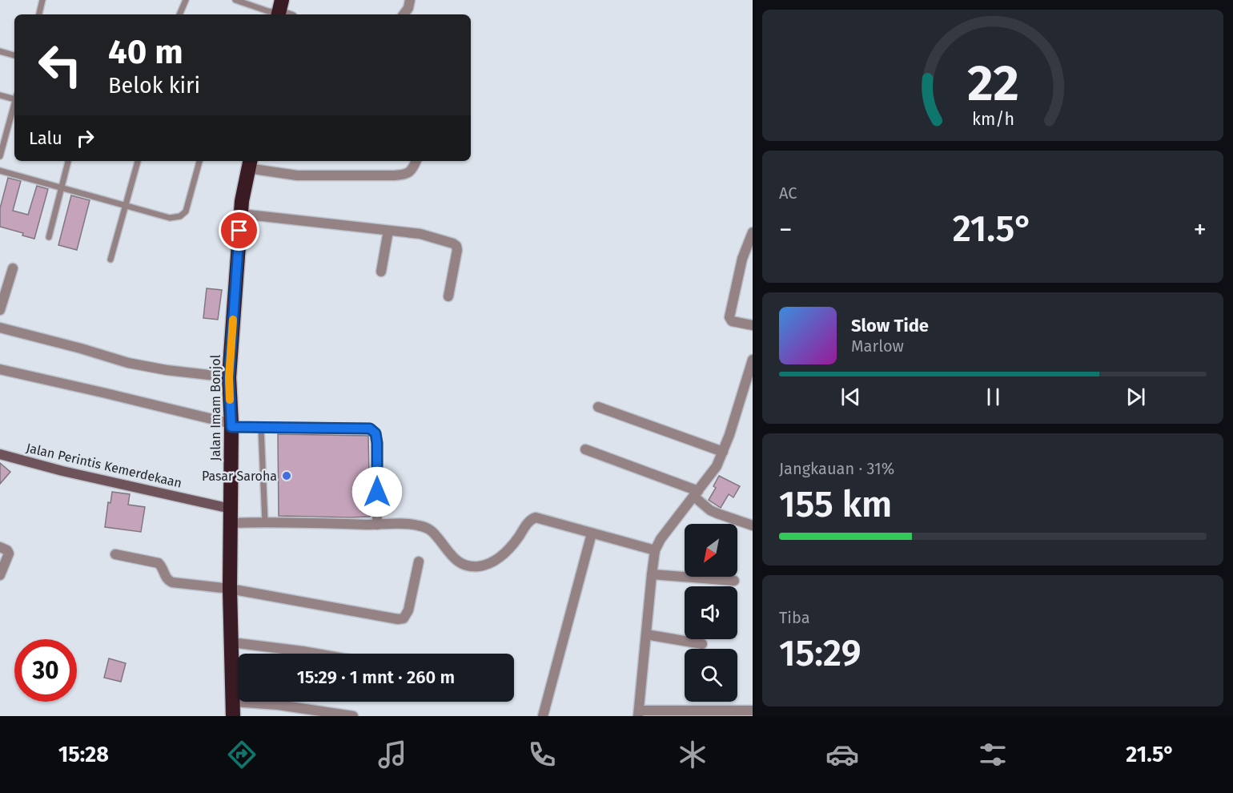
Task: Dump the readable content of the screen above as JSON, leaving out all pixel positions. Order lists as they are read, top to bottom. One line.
{"streets":{"highway":["Jalan Imam Bonjol"],"street":["Jalan Perintis Kemerdekaan"]},"crossings":[["Jalan Imam Bonjol","Jalan Perintis Kemerdekaan"]],"places":["Pasar Saroha"],"north":"bottom left","page":{"turn":["40 m","Belok kiri"],"then":"Lalu","tile":["AC",["Jangkauan · 31%","155 km"],["Tiba","15:29"]],"heat":["−","21.5°","+"],"song":["Slow Tide","Marlow"],"limit":"30","trip":"15:29 · 1 mnt · 260 m","tabs":["15:28","21.5°"],"gauge":["22","km/h"]}}
